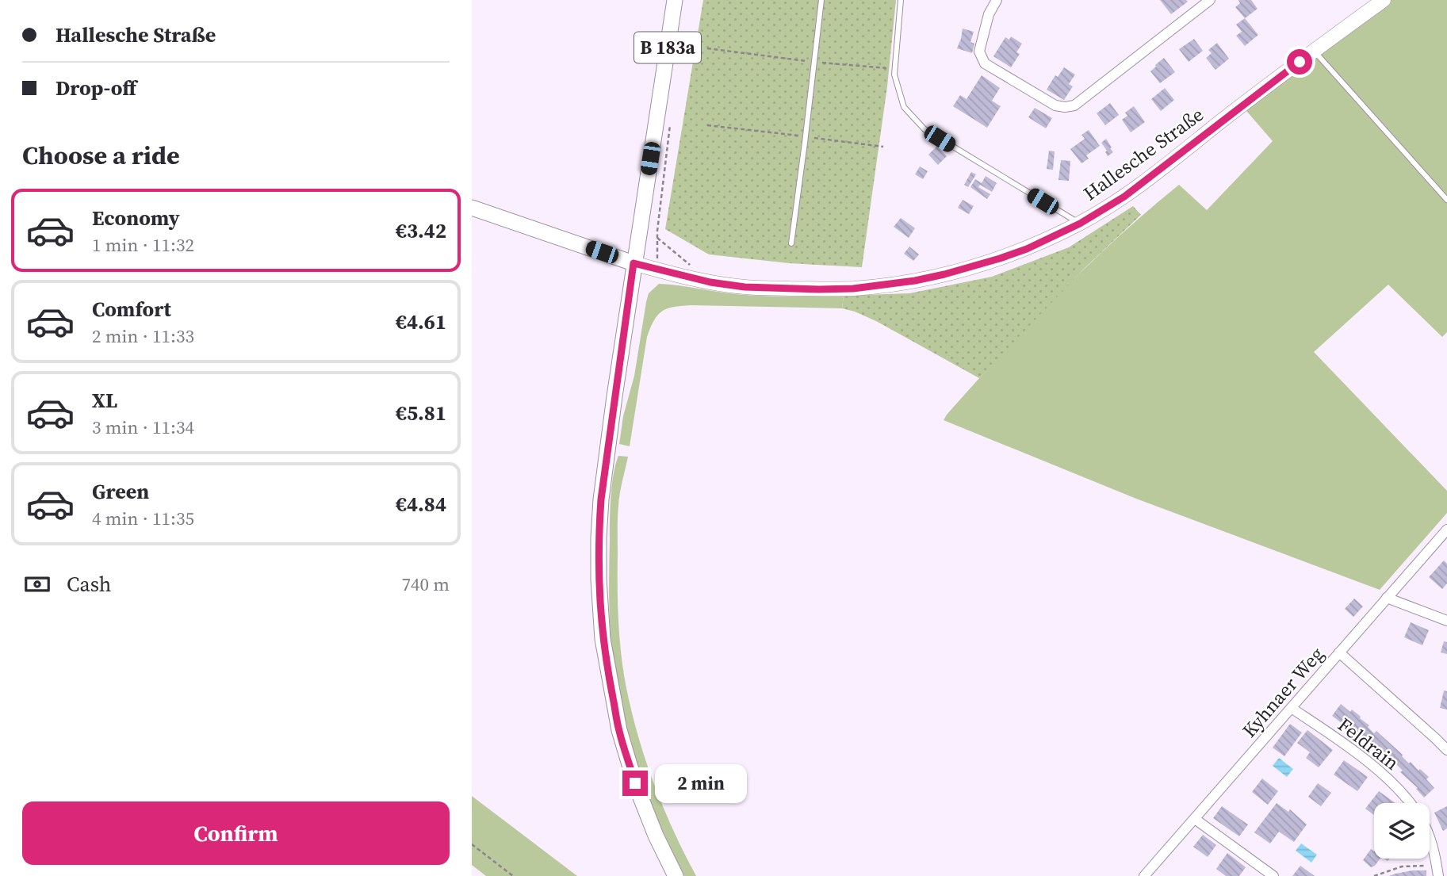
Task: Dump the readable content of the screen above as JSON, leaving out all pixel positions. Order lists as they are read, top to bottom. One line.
{"streets":{"main road":["B 183a"],"street":["Hallesche Straße","Kyhnaer Weg","Feldrain"]},"crossings":[["B 183a","Hallesche Straße"],["Kyhnaer Weg","Feldrain"]],"page":{"banner":["Hallesche Straße","Drop-off"],"heading":"Choose a ride","list":[{"name":"Economy","note":"1 min · 11:32","value":"€3.42"},{"name":"Comfort","note":"2 min · 11:33","value":"€4.61"},{"name":"XL","note":"3 min · 11:34","value":"€5.81"},{"name":"Green","note":"4 min · 11:35","value":"€4.84"}],"pay":["Cash","740 m"],"bubble":"2 min","buttons":"Confirm"}}
